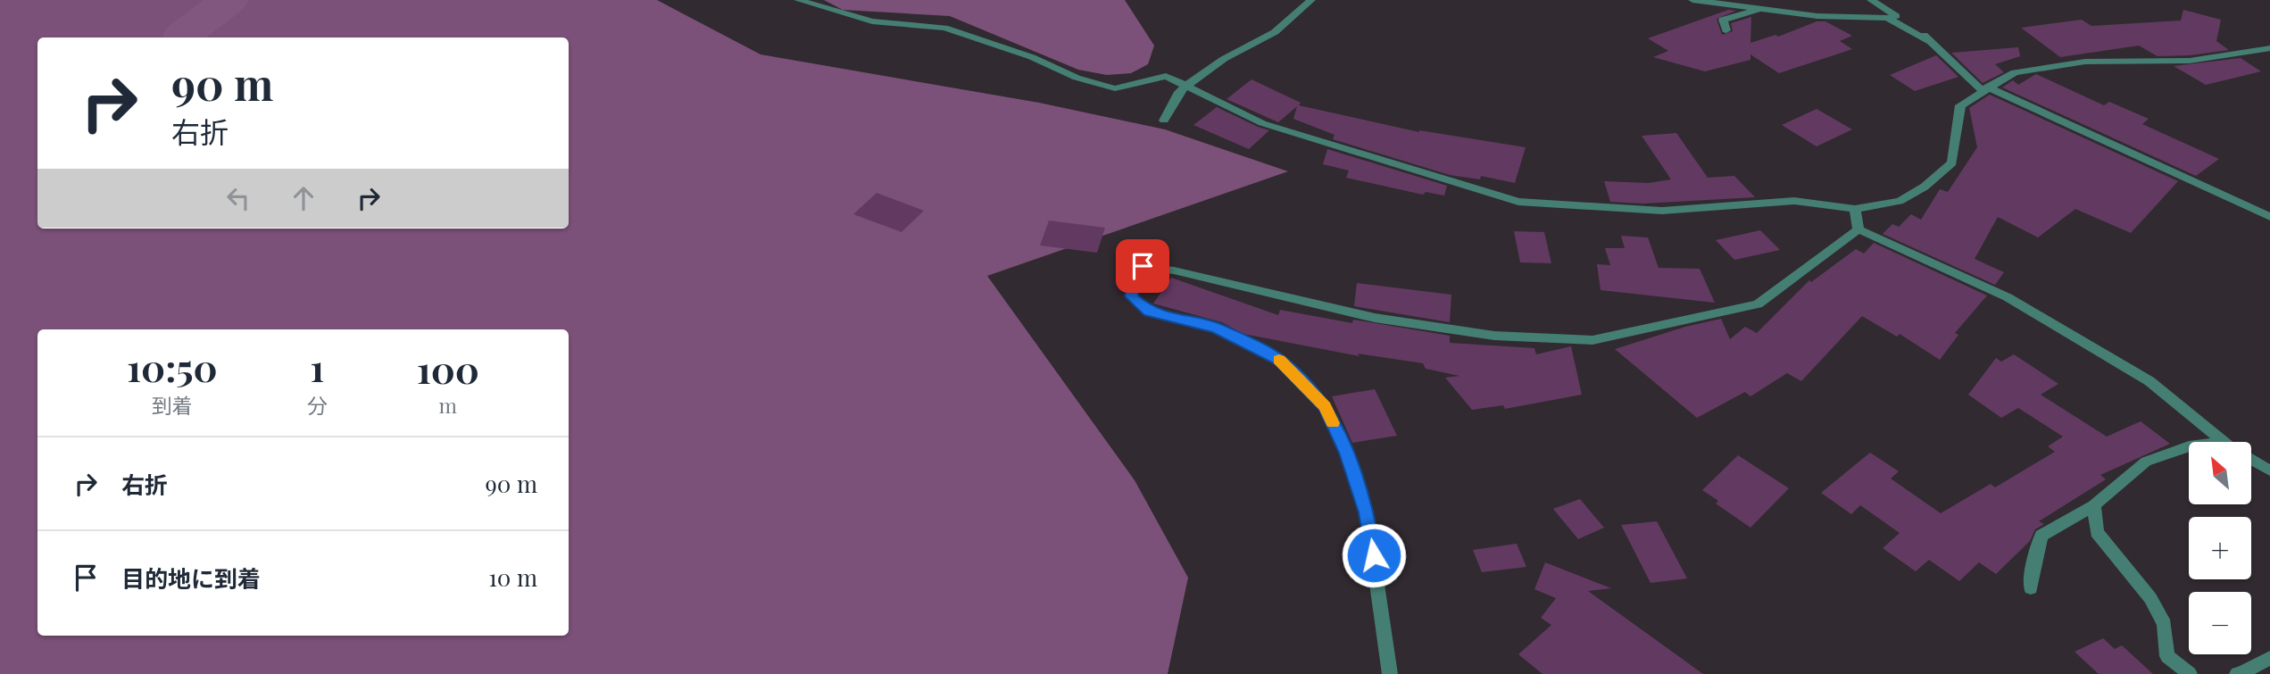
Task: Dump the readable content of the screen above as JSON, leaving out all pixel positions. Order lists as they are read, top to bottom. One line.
{"north":"top left","page":{"turn":["90 m","右折"],"eta":["10:50","到着","1","分","100","m"],"list":[{"name":"右折","value":"90 m"},{"name":"目的地に到着","value":"10 m"}],"map_buttons":["+","−"]}}
